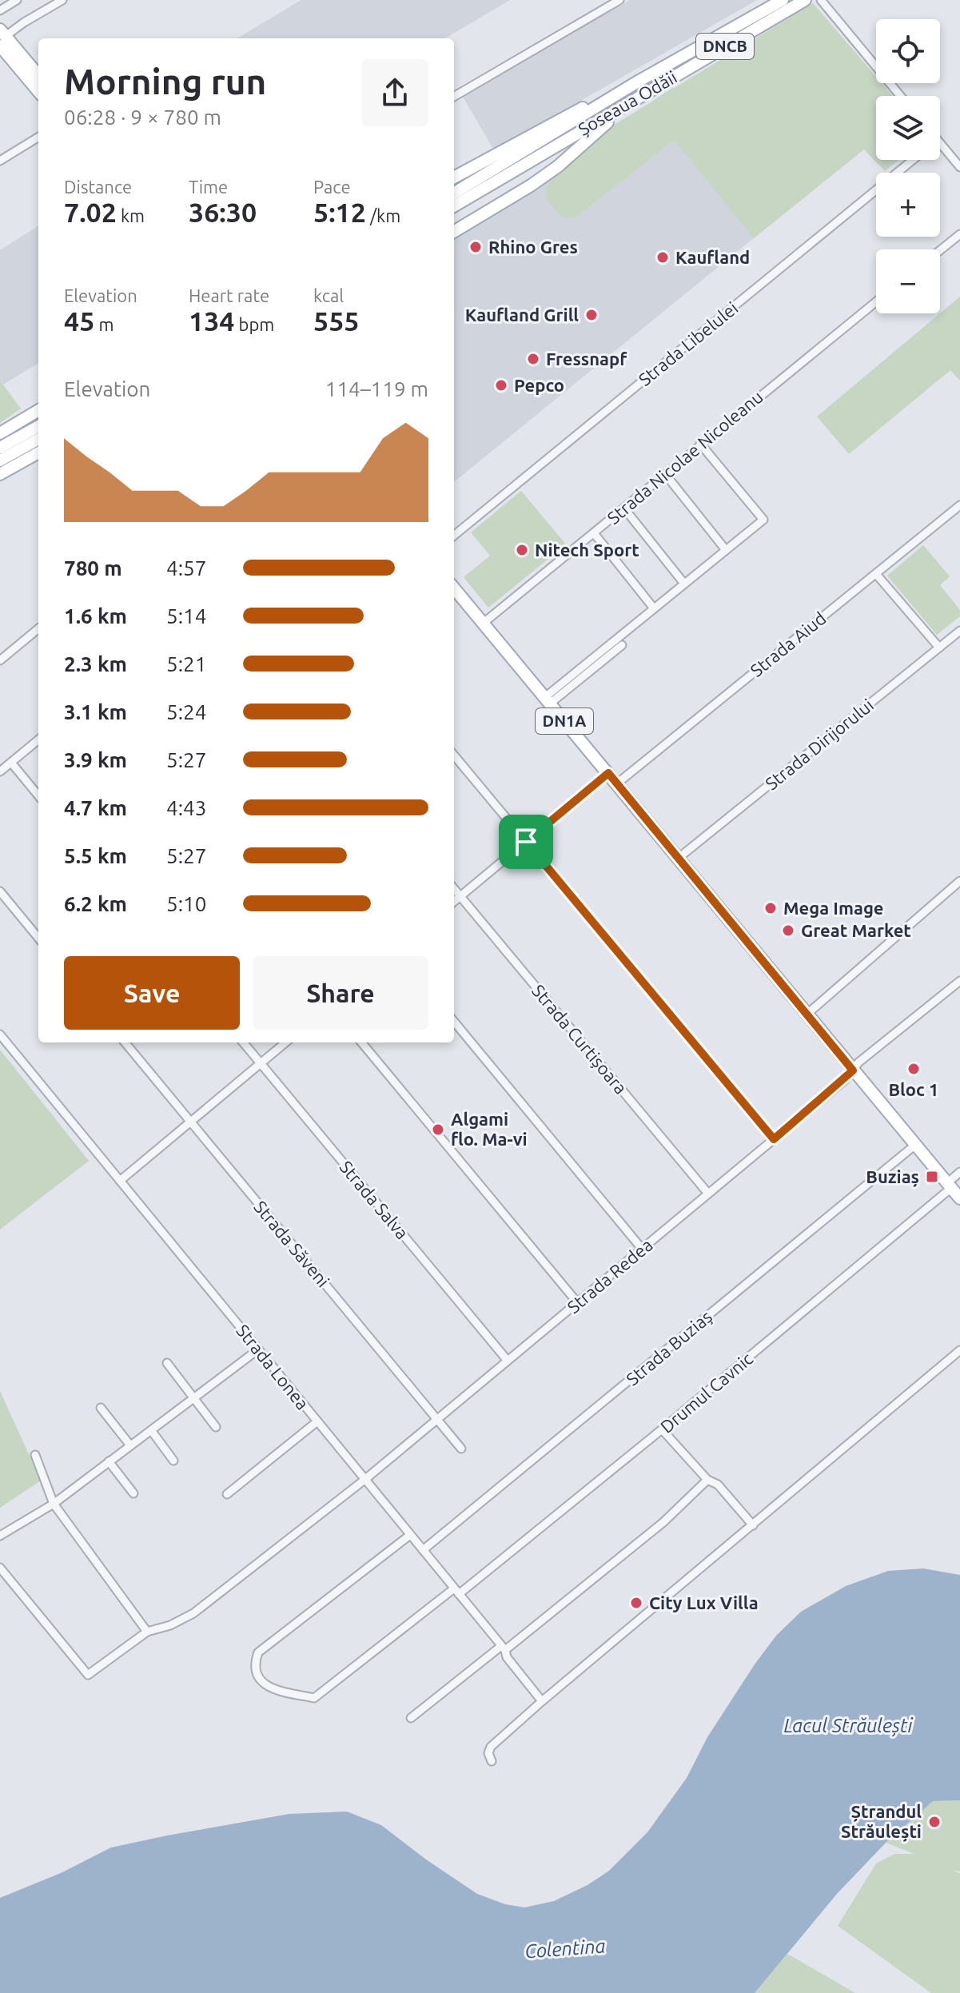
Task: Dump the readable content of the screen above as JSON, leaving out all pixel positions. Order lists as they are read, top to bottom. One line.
{"streets":{"main road":["DNCB","Șoseaua Odăii","DN1A"],"street":["Strada Libelulei","Strada Nicolae Nicoleanu","Strada Aiud","Strada Dirijorului","Strada Curtișoara","Strada Salva","Strada Săveni","Strada Redea","Strada Buziaș","Strada Lonea","Drumul Cavnic"]},"crossings":[["Strada Nicolae Nicoleanu","DN1A"],["Strada Aiud","DN1A"],["DN1A","Strada Dirijorului"],["DN1A","Strada Redea"],["DN1A","Strada Buziaș"],["DN1A","Drumul Cavnic"],["Strada Curtișoara","Strada Redea"],["Strada Salva","Strada Redea"],["Strada Săveni","Strada Redea"],["Strada Redea","Strada Lonea"],["Strada Buziaș","Strada Lonea"],["Strada Lonea","Drumul Cavnic"]],"water":["Lacul Străulești","Colentina"],"places":{"other":["Rhino Gres","Kaufland","Kaufland Grill","Fressnapf","Pepco","Nitech Sport","Mega Image","Great Market","Bloc 1","Algami flo. Ma-vi","City Lux Villa","Ștrandul Străulești"],"transit":["Buziaș"]},"page":{"map_buttons":["+","−"],"heading":["Morning run","06:28 · 9 × 780 m"],"stats":[["Distance","7.02 km"],["Time","36:30"],["Pace","5:12 /km"],["Elevation","45 m"],["Heart rate","134 bpm"],["kcal","555"]],"chart":["Elevation","114–119 m"],"list":[{"name":"780 m","note":"4:57"},{"name":"1.6 km","note":"5:14"},{"name":"2.3 km","note":"5:21"},{"name":"3.1 km","note":"5:24"},{"name":"3.9 km","note":"5:27"},{"name":"4.7 km","note":"4:43"},{"name":"5.5 km","note":"5:27"},{"name":"6.2 km","note":"5:10"}],"buttons":["Save","Share"]}}
